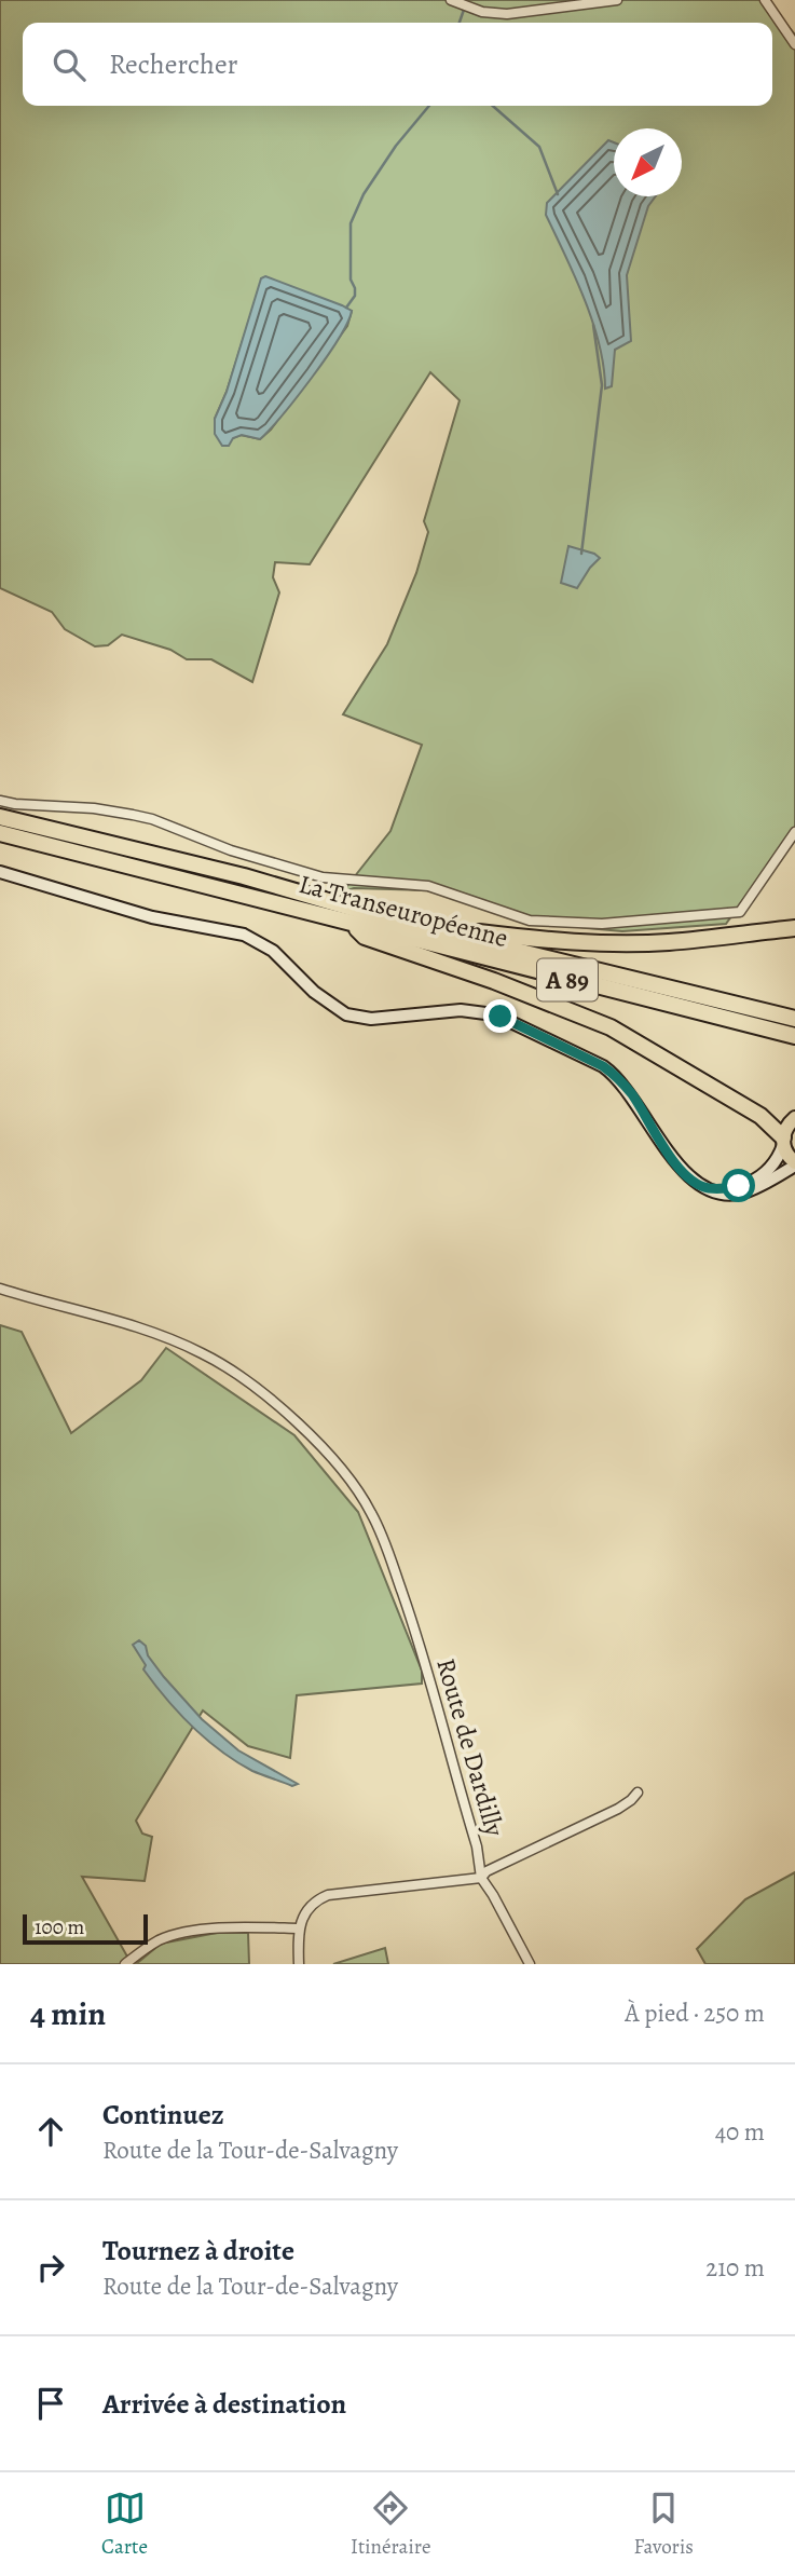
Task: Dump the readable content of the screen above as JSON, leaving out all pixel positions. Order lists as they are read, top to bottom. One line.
{"streets":{"highway":["La Transeuropéenne","A 89"],"street":["Route de Dardilly"]},"scale_bar":"100 m","north":"bottom left","page":{"search":"Rechercher","scale":"100 m","heading":["4 min","À pied · 250 m"],"list":[["Continuez","Route de la Tour-de-Salvagny","40 m"],["Tournez à droite","Route de la Tour-de-Salvagny","210 m"],"Arrivée à destination"],"nav":["Carte","Itinéraire","Favoris"]}}
